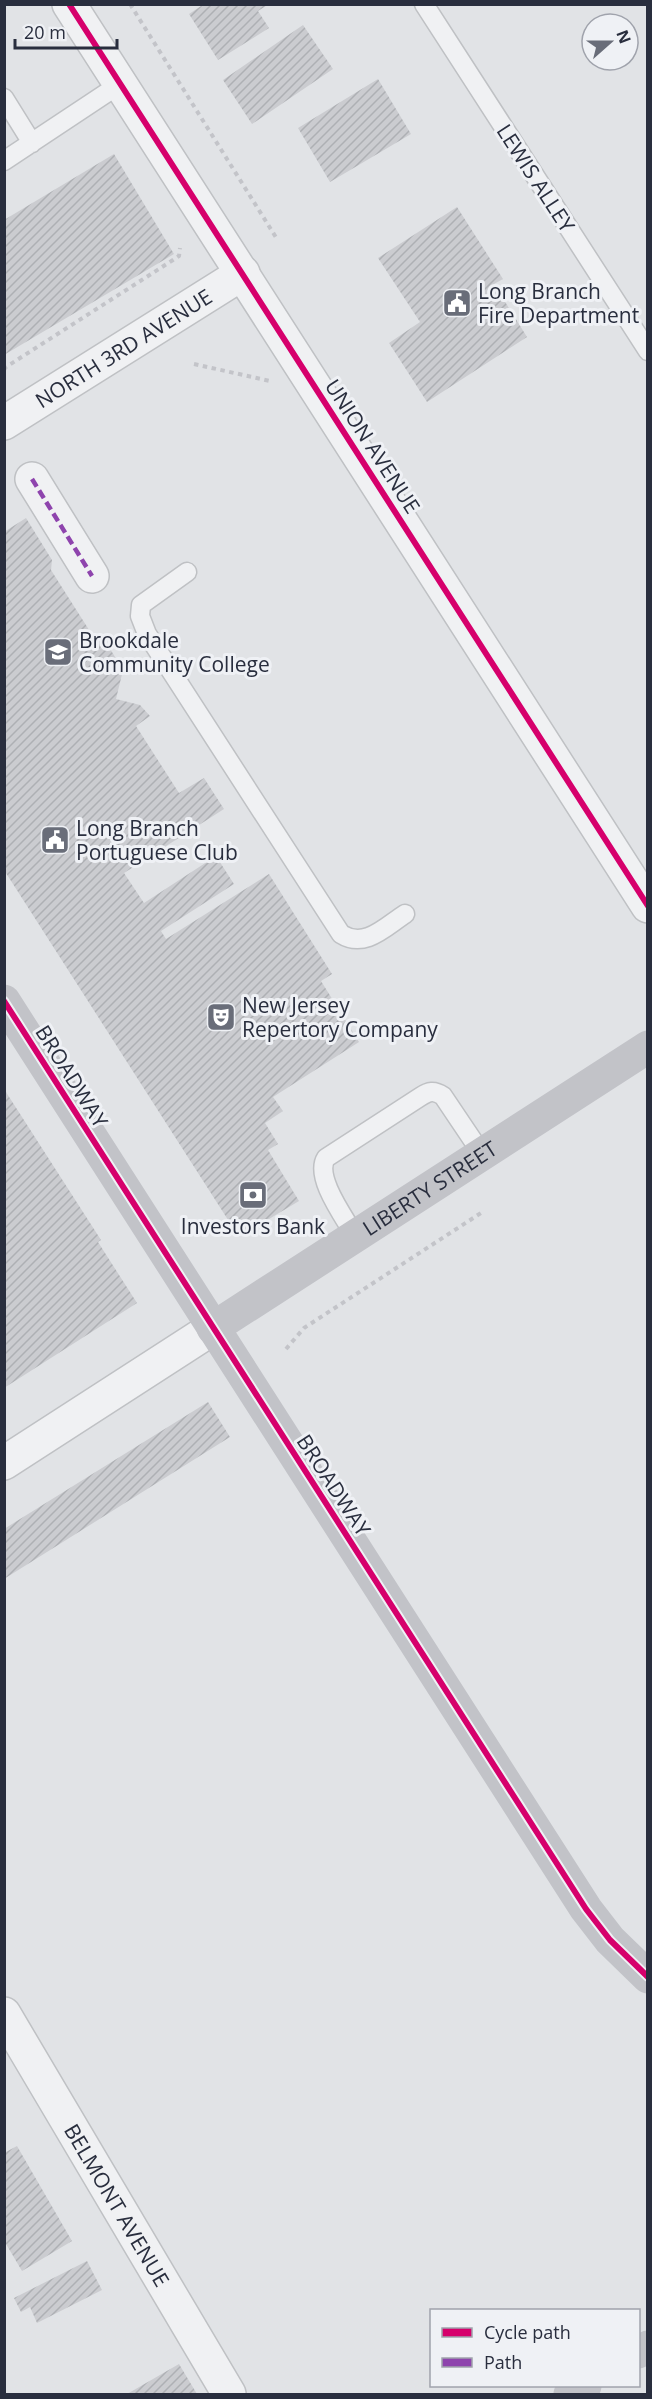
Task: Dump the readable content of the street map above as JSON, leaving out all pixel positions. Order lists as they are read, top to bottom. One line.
{"streets":{"street":["NORTH 3RD AVENUE","UNION AVENUE","BROADWAY","LIBERTY STREET","BELMONT AVENUE"],"lane":["LEWIS ALLEY"]},"crossings":[["NORTH 3RD AVENUE","UNION AVENUE"],["BROADWAY","LIBERTY STREET"]],"places":{"public building":["Long Branch Fire Department","Long Branch Portuguese Club"],"school or university":["Brookdale Community College"],"theatre":["New Jersey Repertory Company"],"bank":["Investors Bank"]},"legend":["Cycle path","Path"],"scale_bar":"20 m","north":"right"}
